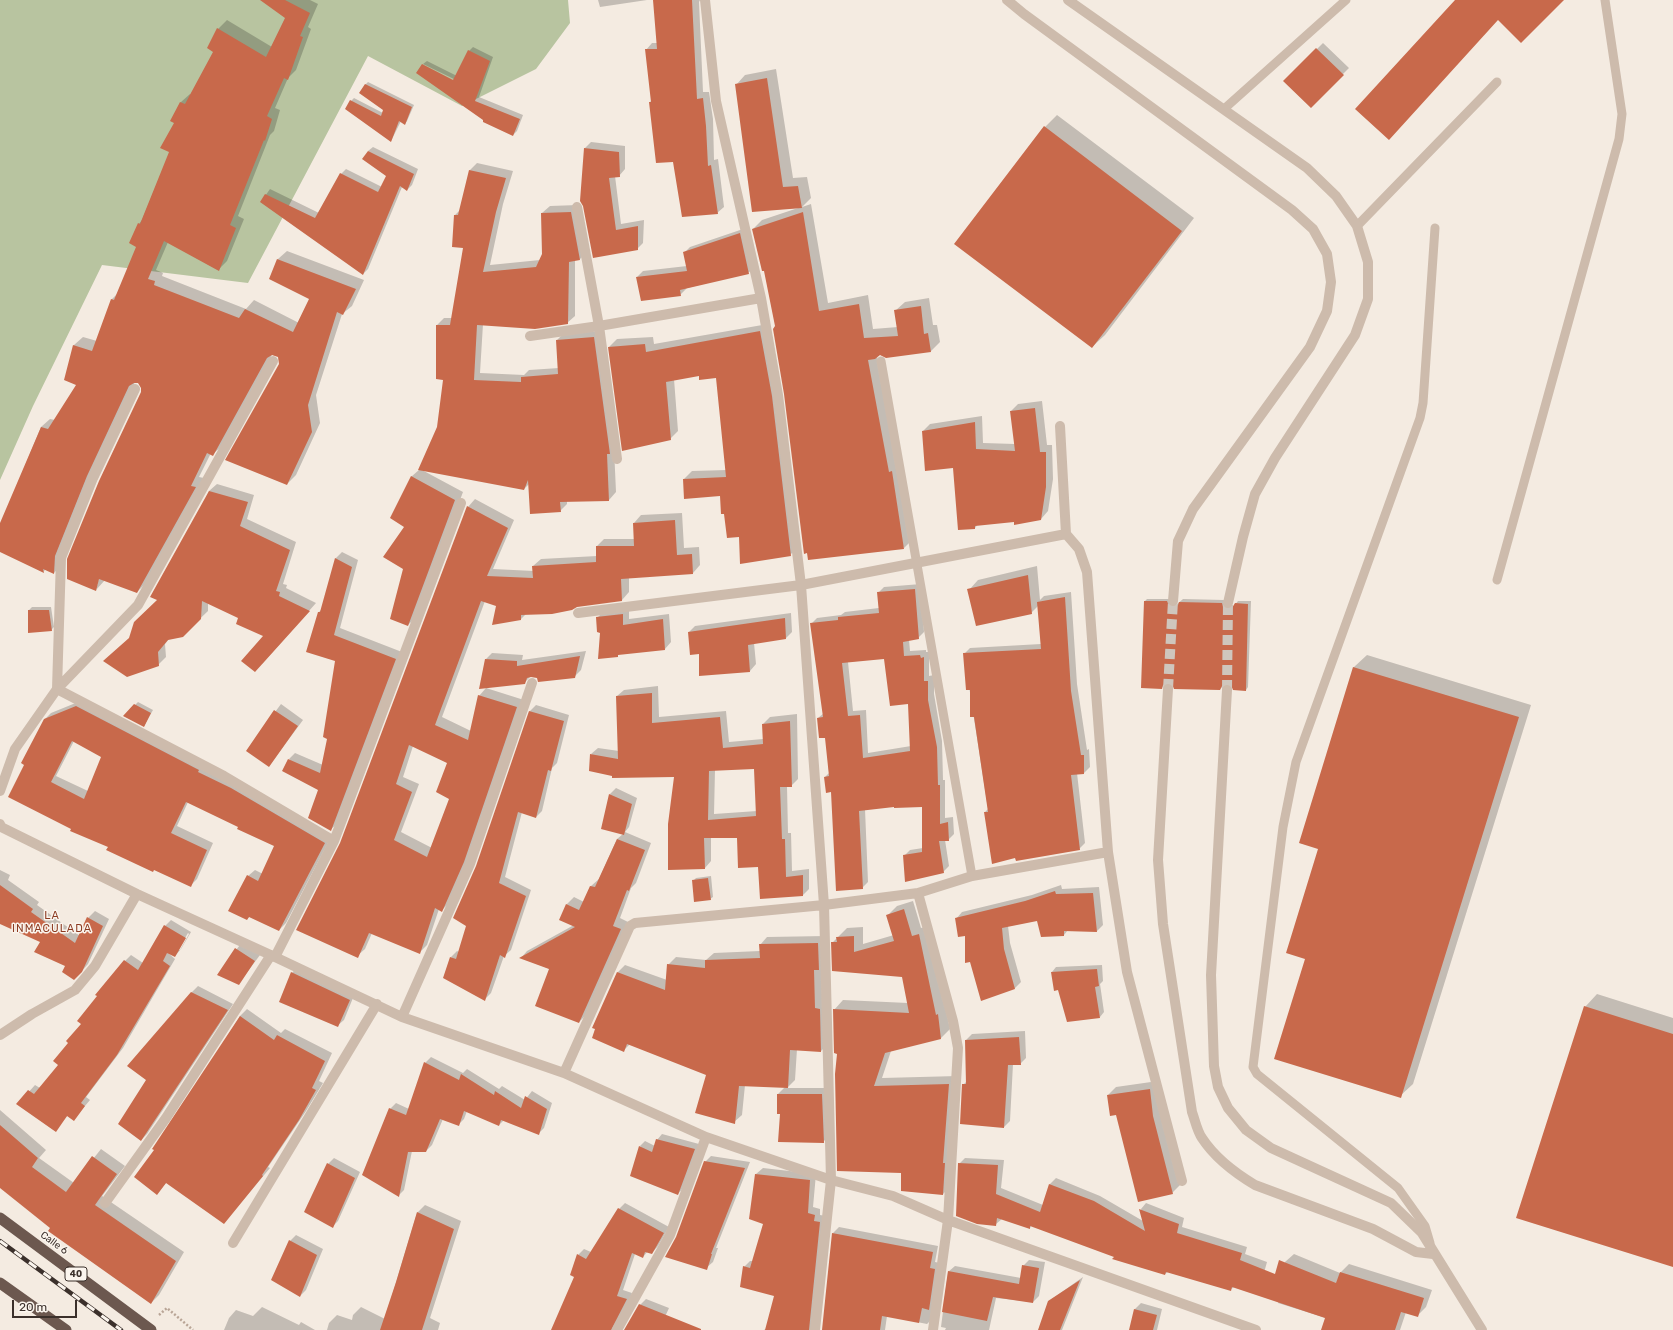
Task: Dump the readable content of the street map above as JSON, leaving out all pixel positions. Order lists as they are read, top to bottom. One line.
{"streets":{"highway":["Calle 6","40"]},"districts":["LA INMACULADA"],"scale_bar":"20 m"}
